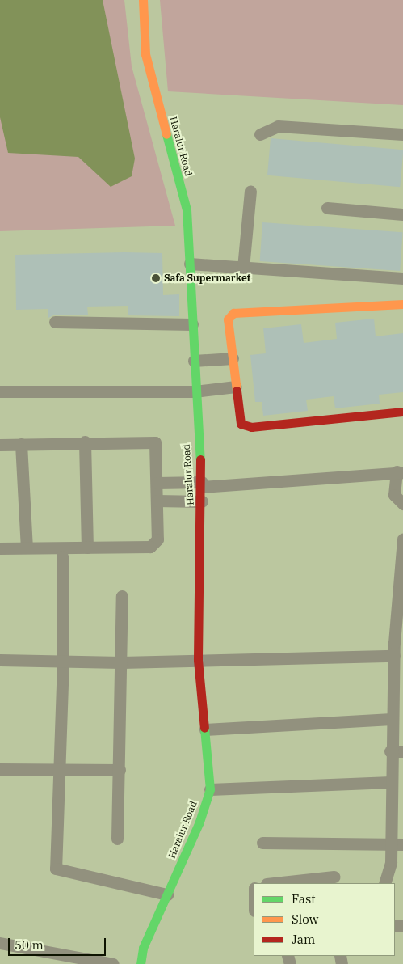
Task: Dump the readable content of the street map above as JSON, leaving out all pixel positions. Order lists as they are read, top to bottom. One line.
{"streets":{"street":["Haralur Road"]},"places":["Safa Supermarket"],"legend":["Fast","Slow","Jam"],"scale_bar":"50 m"}
